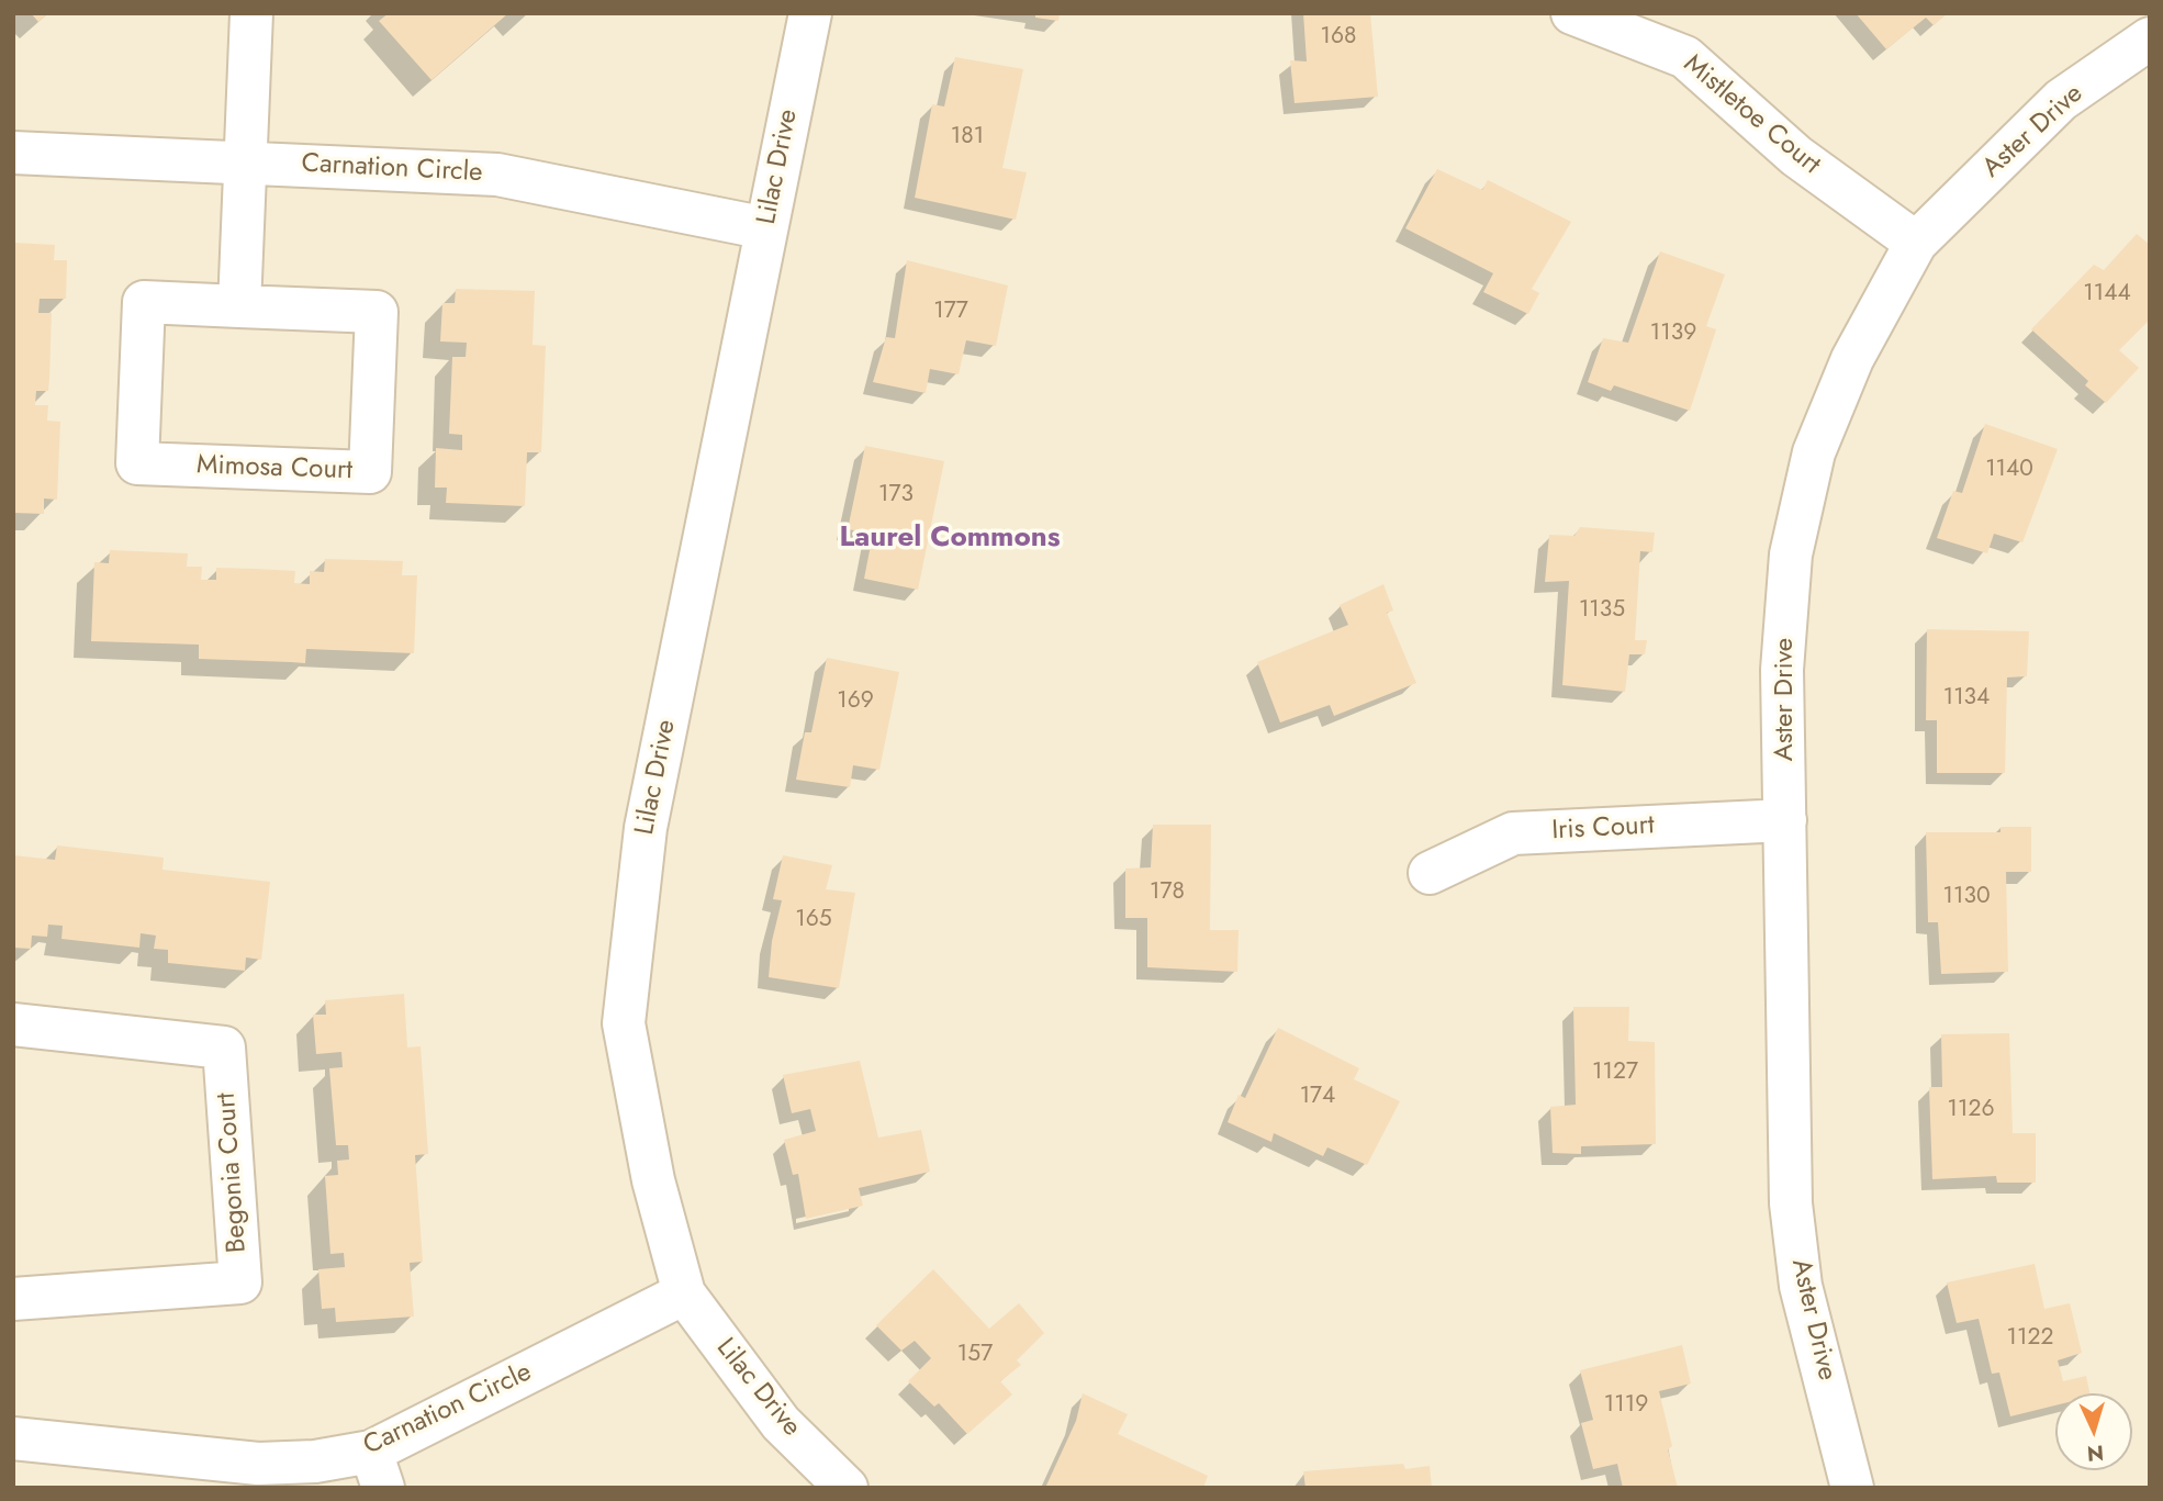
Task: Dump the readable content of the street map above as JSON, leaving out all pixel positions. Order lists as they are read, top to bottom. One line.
{"streets":{"street":["Mistletoe Court","Aster Drive","Lilac Drive","Carnation Circle","Mimosa Court","Iris Court","Begonia Court"]},"crossings":[["Mistletoe Court","Aster Drive"],["Aster Drive","Iris Court"],["Lilac Drive","Carnation Circle"]],"districts":["Laurel Commons"],"house_numbers":["168","181","1144","177","1139","1140","173","1135","1134","169","178","1130","165","1127","174","1126","1122","157","1119"],"north":"bottom"}
